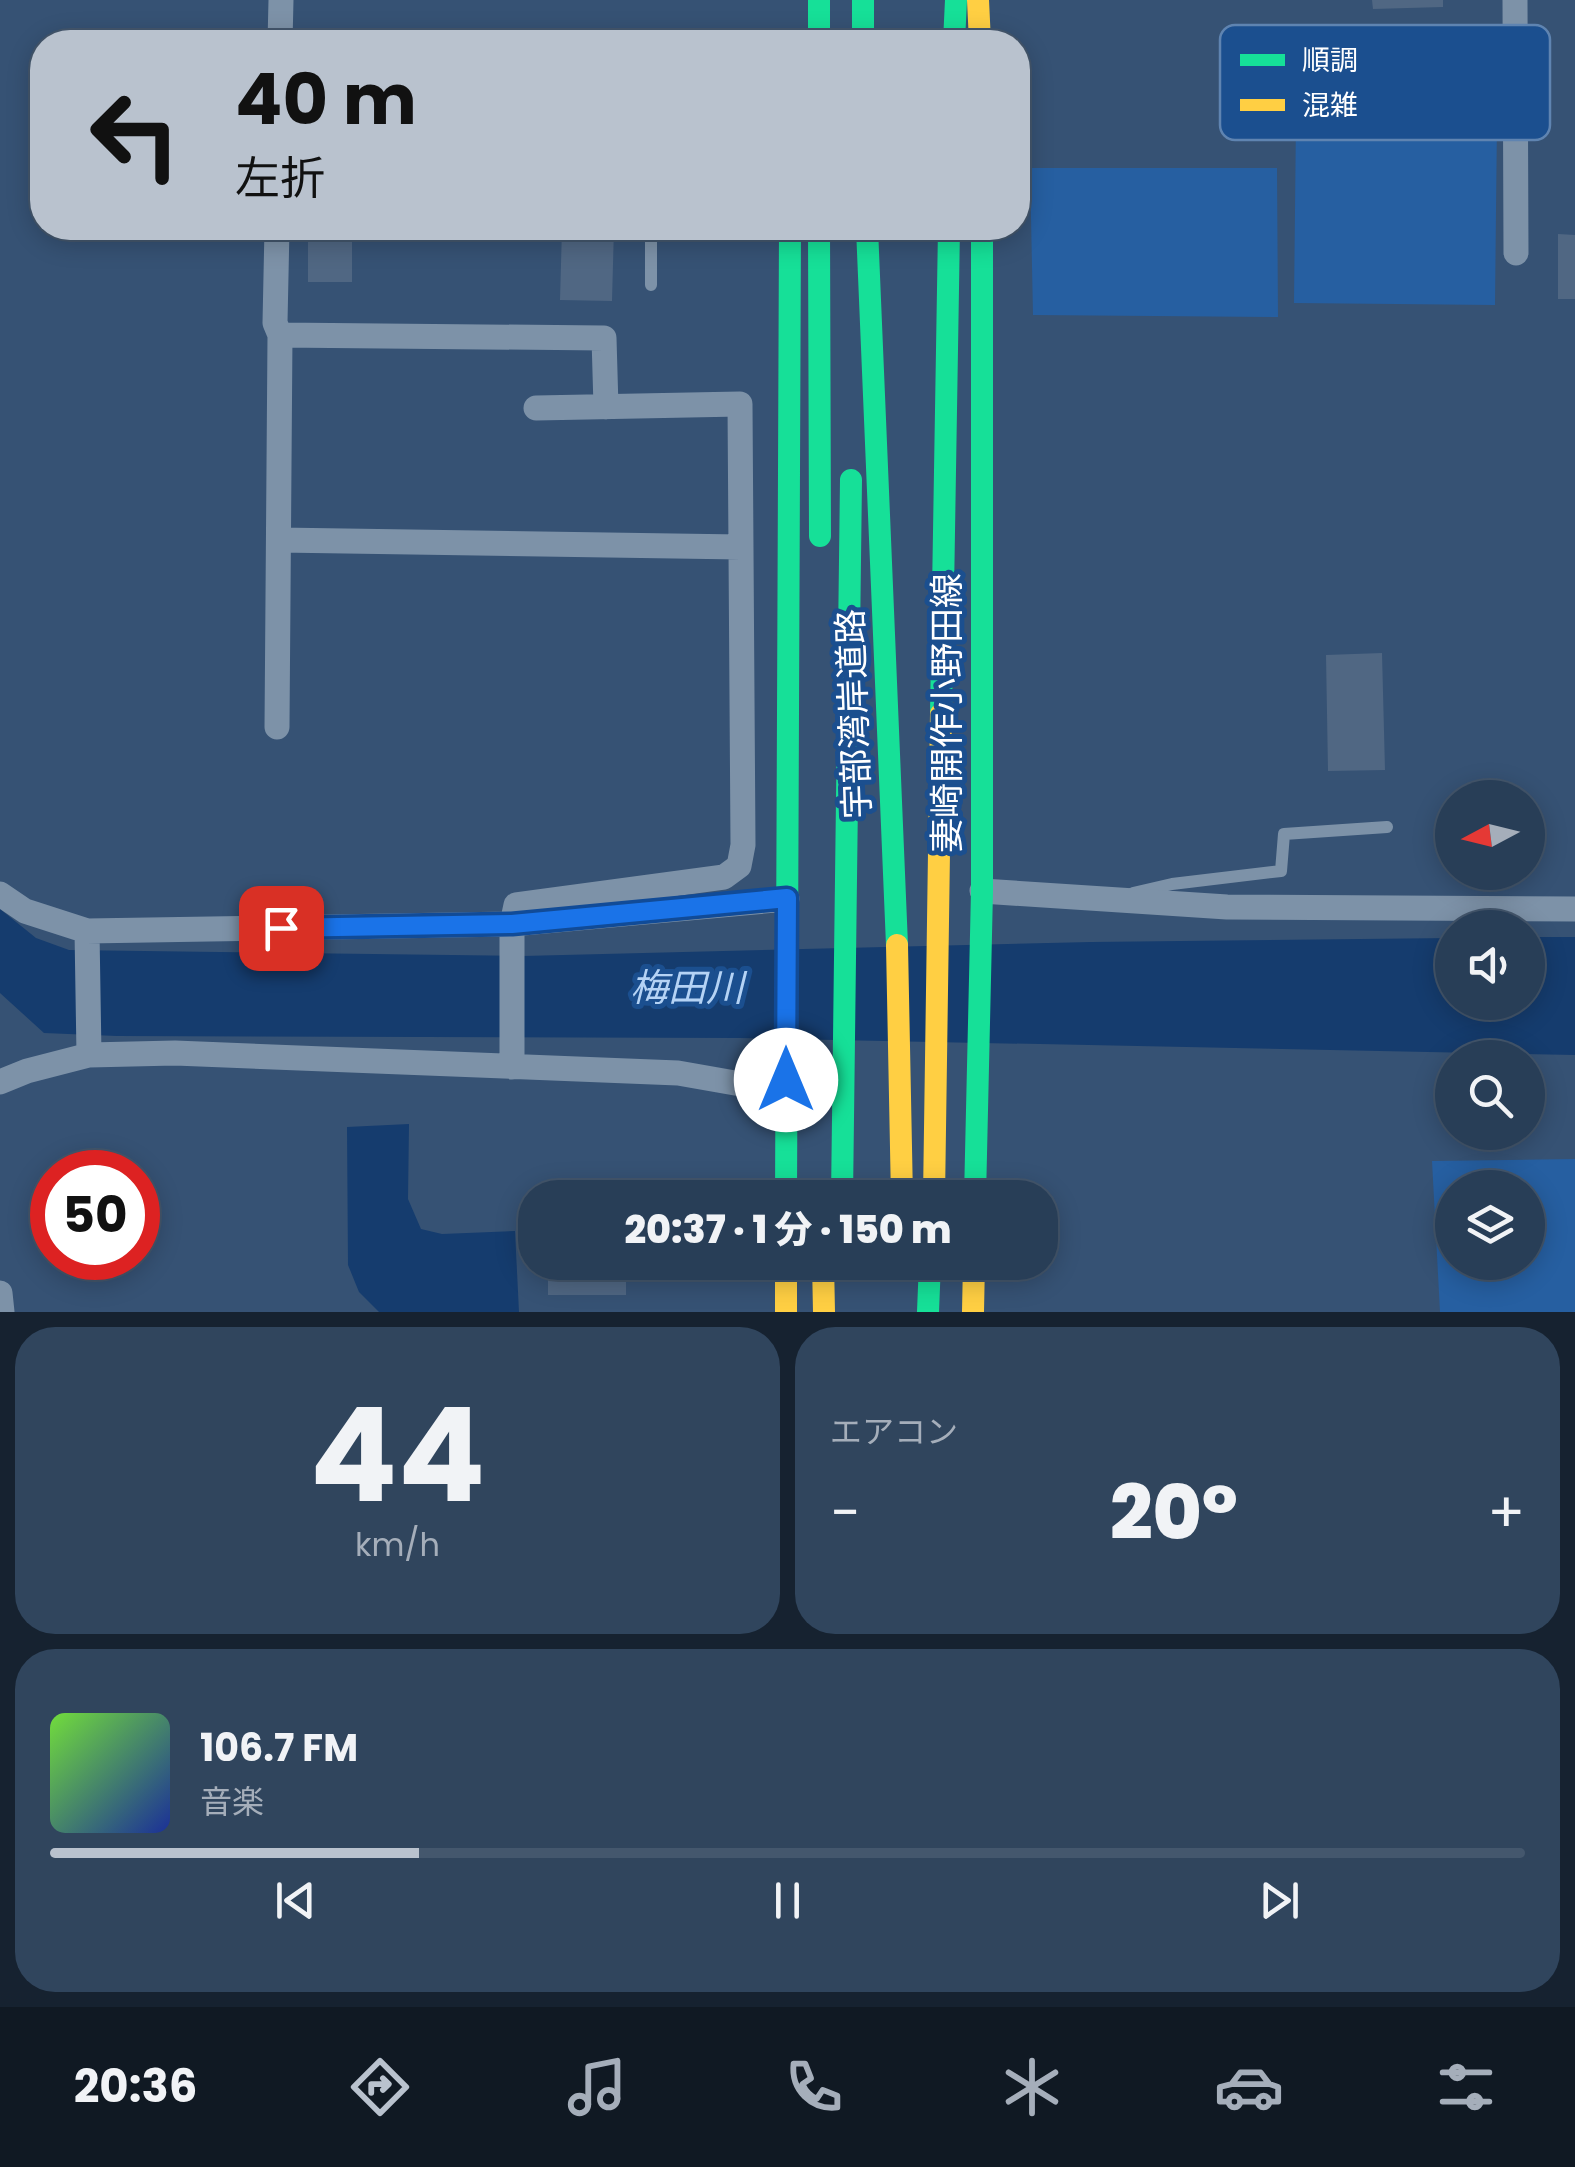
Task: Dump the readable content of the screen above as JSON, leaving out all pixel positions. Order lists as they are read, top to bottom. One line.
{"streets":{"main road":["妻崎開作小野田線","宇部湾岸道路"]},"water":["梅田川"],"legend":["順調","混雑"],"north":"left","page":{"turn":["40 m","左折"],"limit":"50","trip":"20:37 · 1 分 · 150 m","tile":[["44","km/h"],"エアコン"],"heat":["−","20°","+"],"song":["106.7 FM","音楽"],"tabs":"20:36"}}
